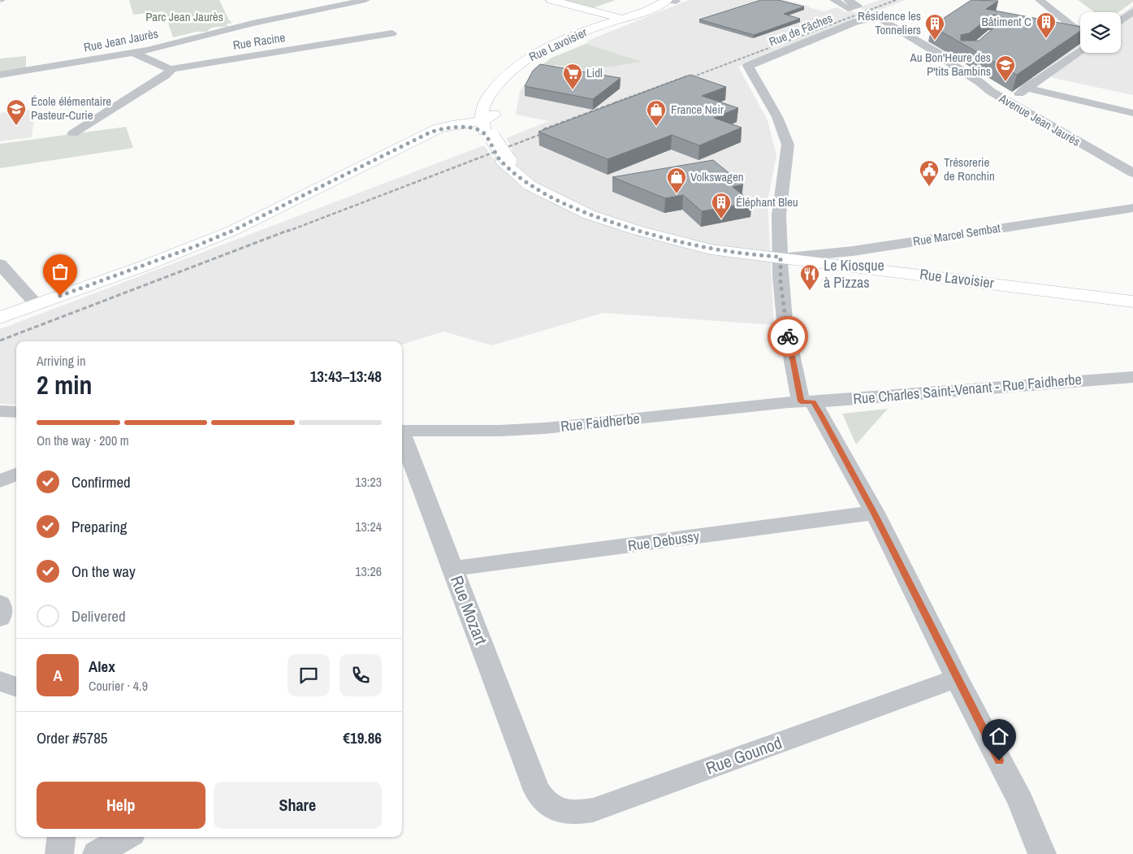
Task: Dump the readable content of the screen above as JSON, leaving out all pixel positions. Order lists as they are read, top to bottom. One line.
{"streets":{"main road":["Rue Lavoisier"],"street":["Rue de Fâches","Rue Jean Jaurès","Rue Racine","Avenue Jean Jaurès","Rue Marcel Sembat","Rue Charles Saint-Venant - Rue Faidherbe","Rue Faidherbe","Rue Debussy","Rue Mozart","Rue Gounod"]},"crossings":[["Rue de Fâches","Rue Lavoisier"],["Rue de Fâches","Avenue Jean Jaurès"],["Rue de Fâches","Rue Marcel Sembat"],["Rue Lavoisier","Rue Marcel Sembat"],["Rue Charles Saint-Venant - Rue Faidherbe","Rue Faidherbe"],["Rue Debussy","Rue Mozart"],["Rue Mozart","Rue Gounod"]],"parks":["Parc Jean Jaurès"],"places":{"building":["Bâtiment C","Résidence les Tonneliers","Éléphant Bleu"],"school or university":["Au Bon'Heure des P'tits Bambins","École élémentaire Pasteur-Curie"],"supermarket":["Lidl"],"shop":["France Neir","Volkswagen"],"public building":["Trésorerie de Ronchin"],"restaurant":["Le Kiosque à Pizzas"]},"page":{"heading":["2 min","Arriving in","13:43–13:48"],"panel":["Alex","Courier · 4.9","Order #5785","€19.86"],"bar":"On the way · 200 m","list":[["Confirmed","13:23"],["Preparing","13:24"],["On the way","13:26"],"Delivered"],"round":"A","buttons":["Help","Share"]}}
